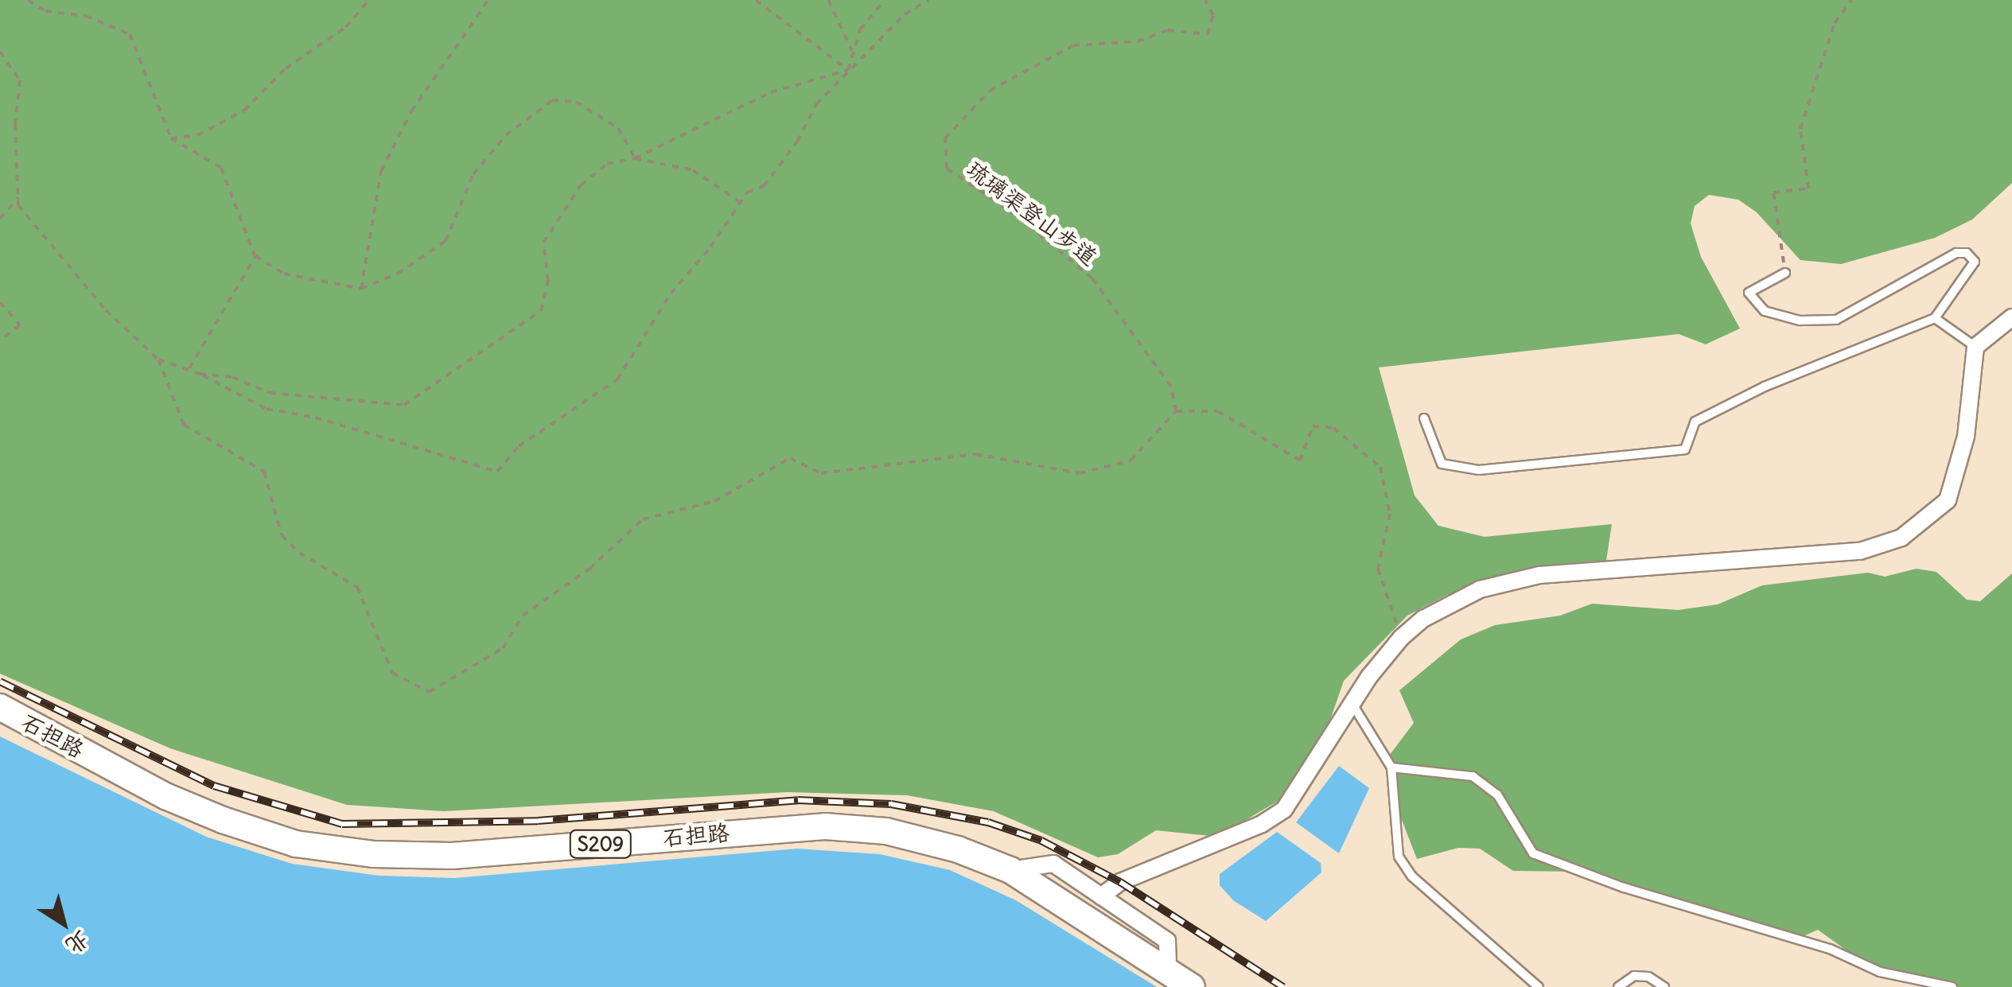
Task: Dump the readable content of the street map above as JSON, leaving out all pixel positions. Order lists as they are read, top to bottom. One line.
{"streets":{"main road":["石担路","S209"],"path":["琉璃渠登山步道"]},"north":"bottom right"}
